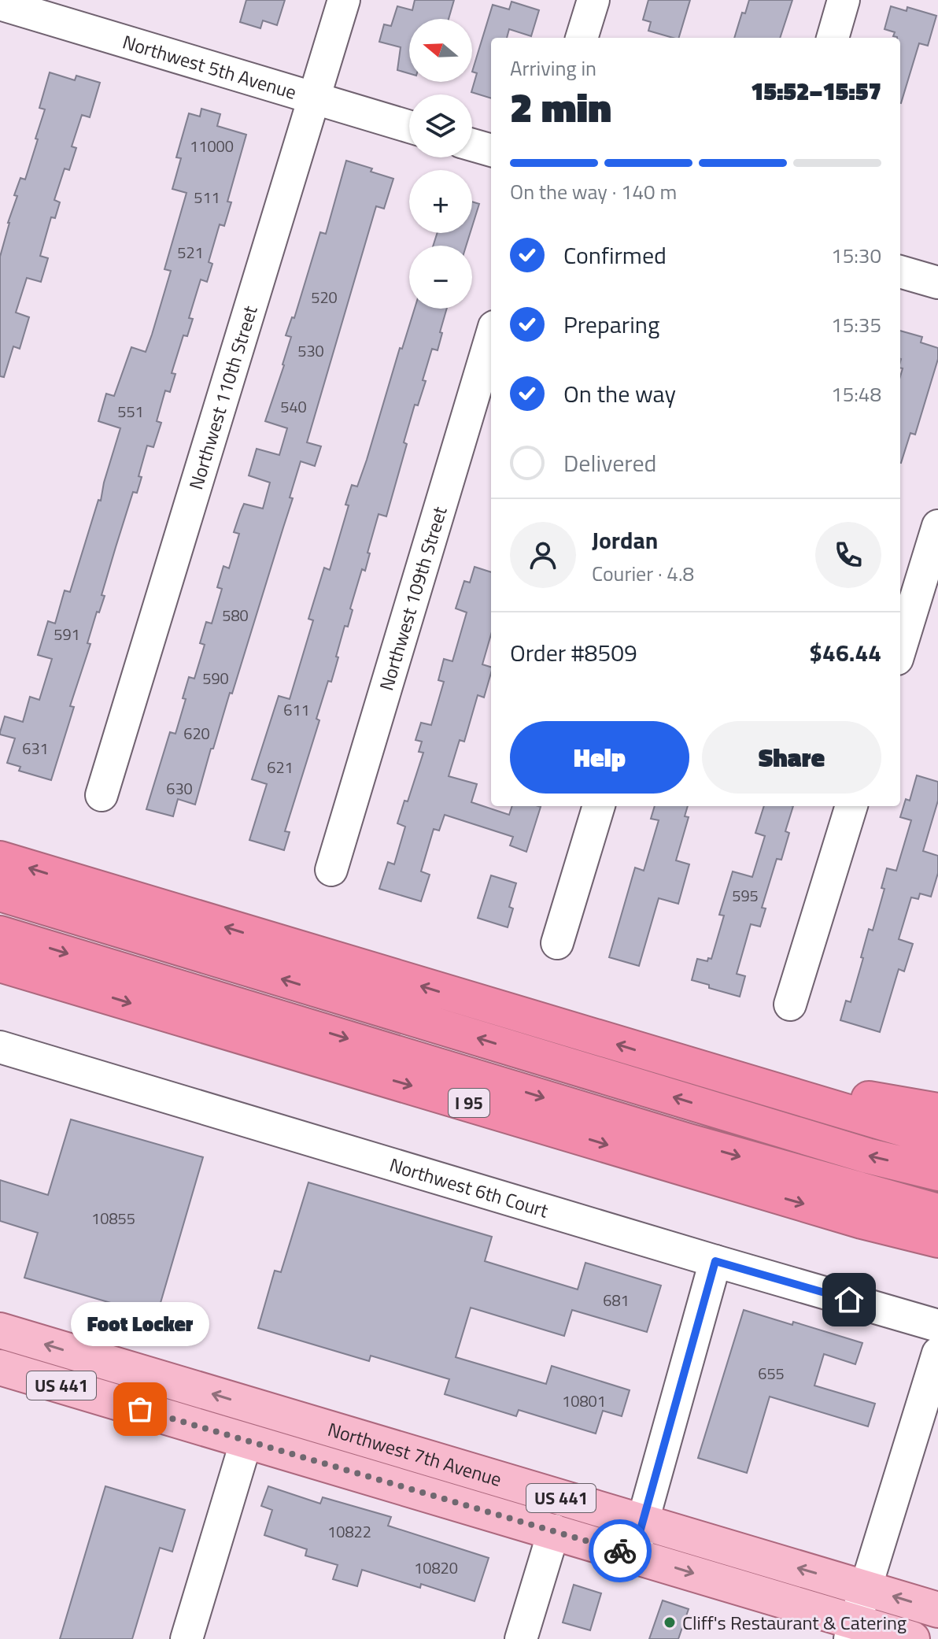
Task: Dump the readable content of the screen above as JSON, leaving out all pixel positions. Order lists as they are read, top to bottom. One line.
{"streets":{"highway":["I 95"],"main road":["US 441","Northwest 7th Avenue"],"street":["Northwest 5th Avenue","Northwest 110th Street","Northwest 109th Street","Northwest 6th Court"]},"crossings":[["Northwest 5th Avenue","Northwest 110th Street"]],"places":["Foot Locker","Cliff's Restaurant & Catering"],"house_numbers":["11000","511","521","520","530","540","551","580","591","590","611","620","631","621","630","595","10855","681","655","10801","10822","10820"],"north":"left","page":{"map_buttons":["+","−"],"heading":["2 min","Arriving in","15:52–15:57"],"panel":["Jordan","Courier · 4.8","Order #8509","$46.44"],"bar":"On the way · 140 m","list":[["Confirmed","15:30"],["Preparing","15:35"],["On the way","15:48"],"Delivered"],"buttons":["Help","Share"],"bubble":"Foot Locker"}}
